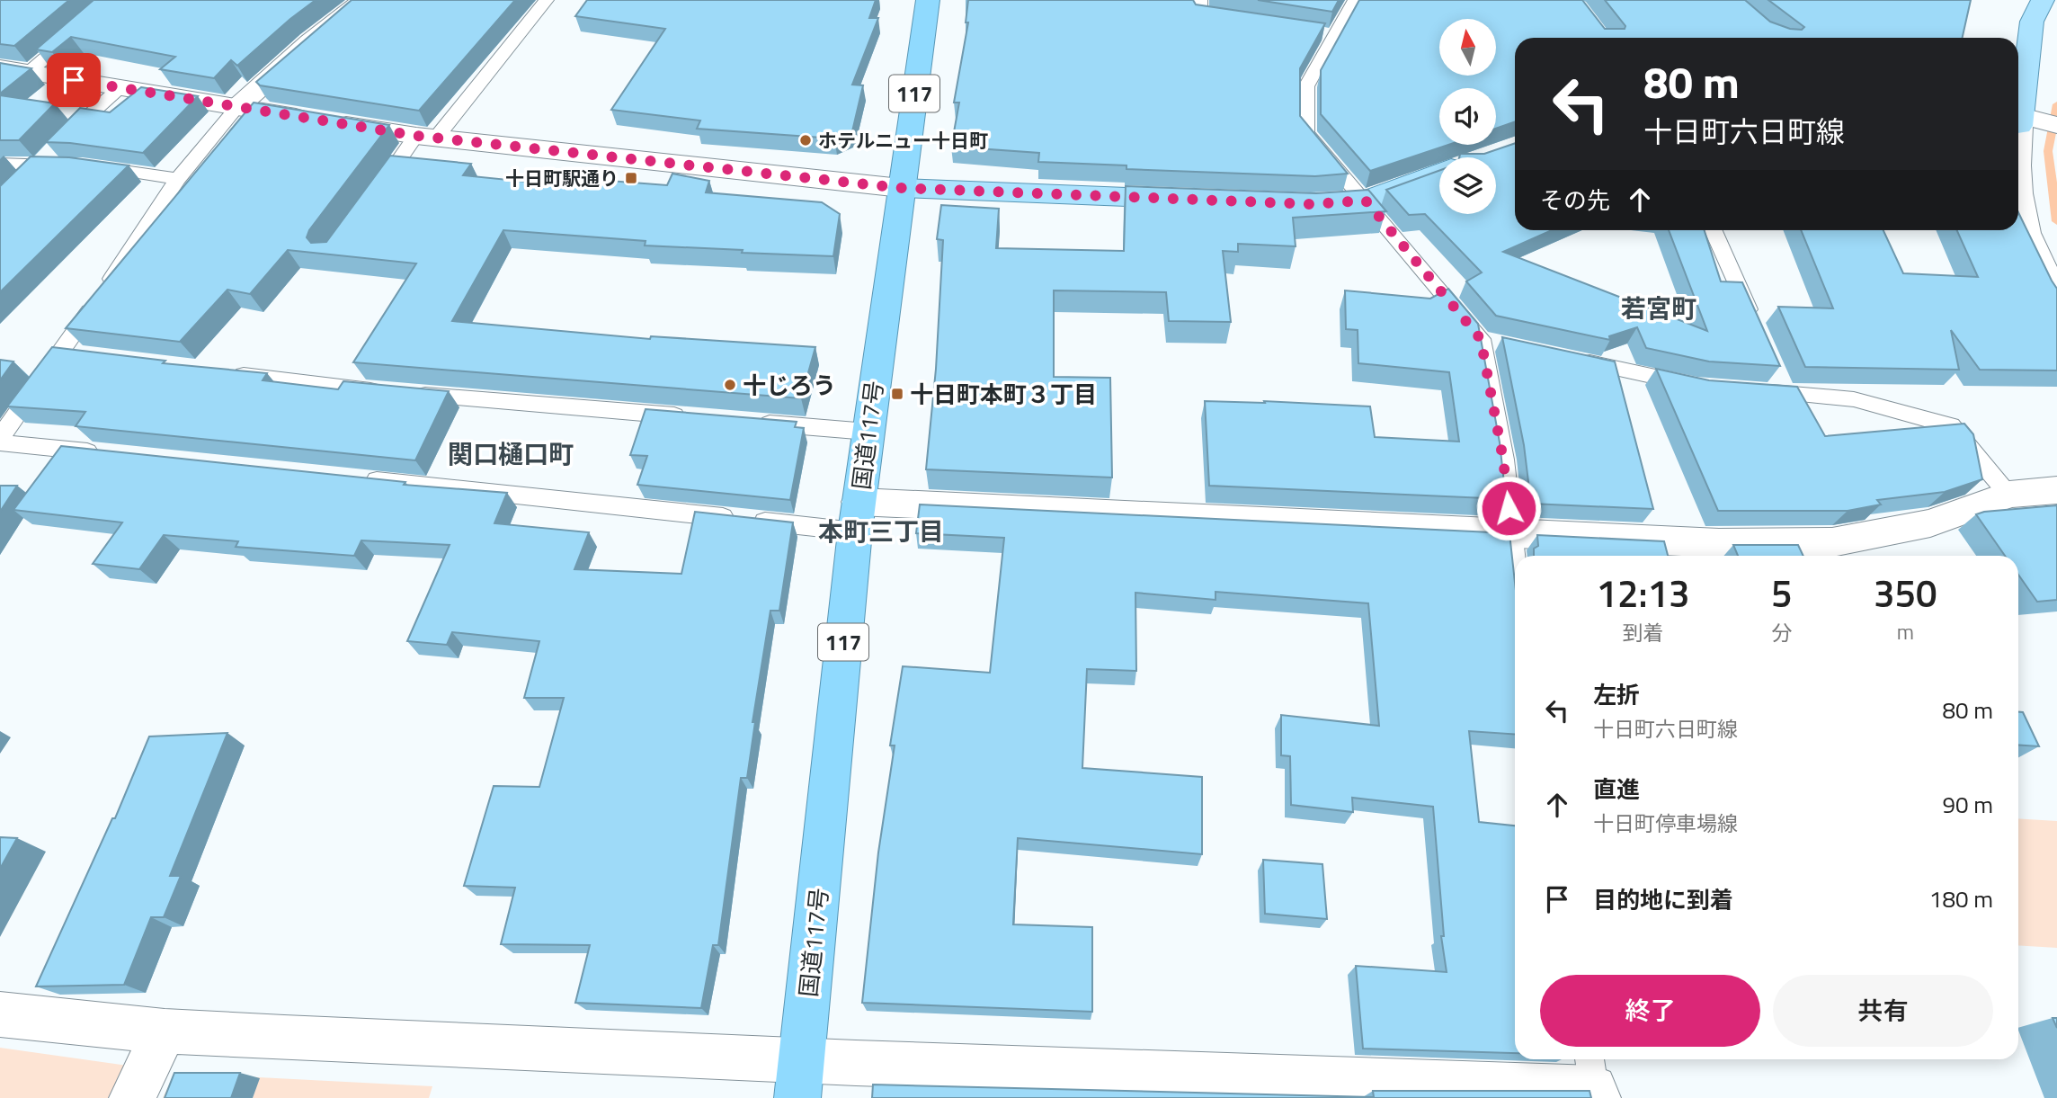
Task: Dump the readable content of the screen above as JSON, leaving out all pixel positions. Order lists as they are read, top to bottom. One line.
{"streets":{"highway":["117","国道117号"]},"districts":["若宮町","関口樋口町","本町三丁目"],"places":{"other":["ホテルニュー十日町","十じろう"],"transit":["十日町駅通り","十日町本町３丁目"]},"north":"top","page":{"turn":["80 m","十日町六日町線"],"then":"その先","eta":["12:13","到着","5","分","350","m"],"list":[{"name":"左折","note":"十日町六日町線","value":"80 m"},{"name":"直進","note":"十日町停車場線","value":"90 m"},{"name":"目的地に到着","value":"180 m"}],"buttons":["終了","共有"]}}
